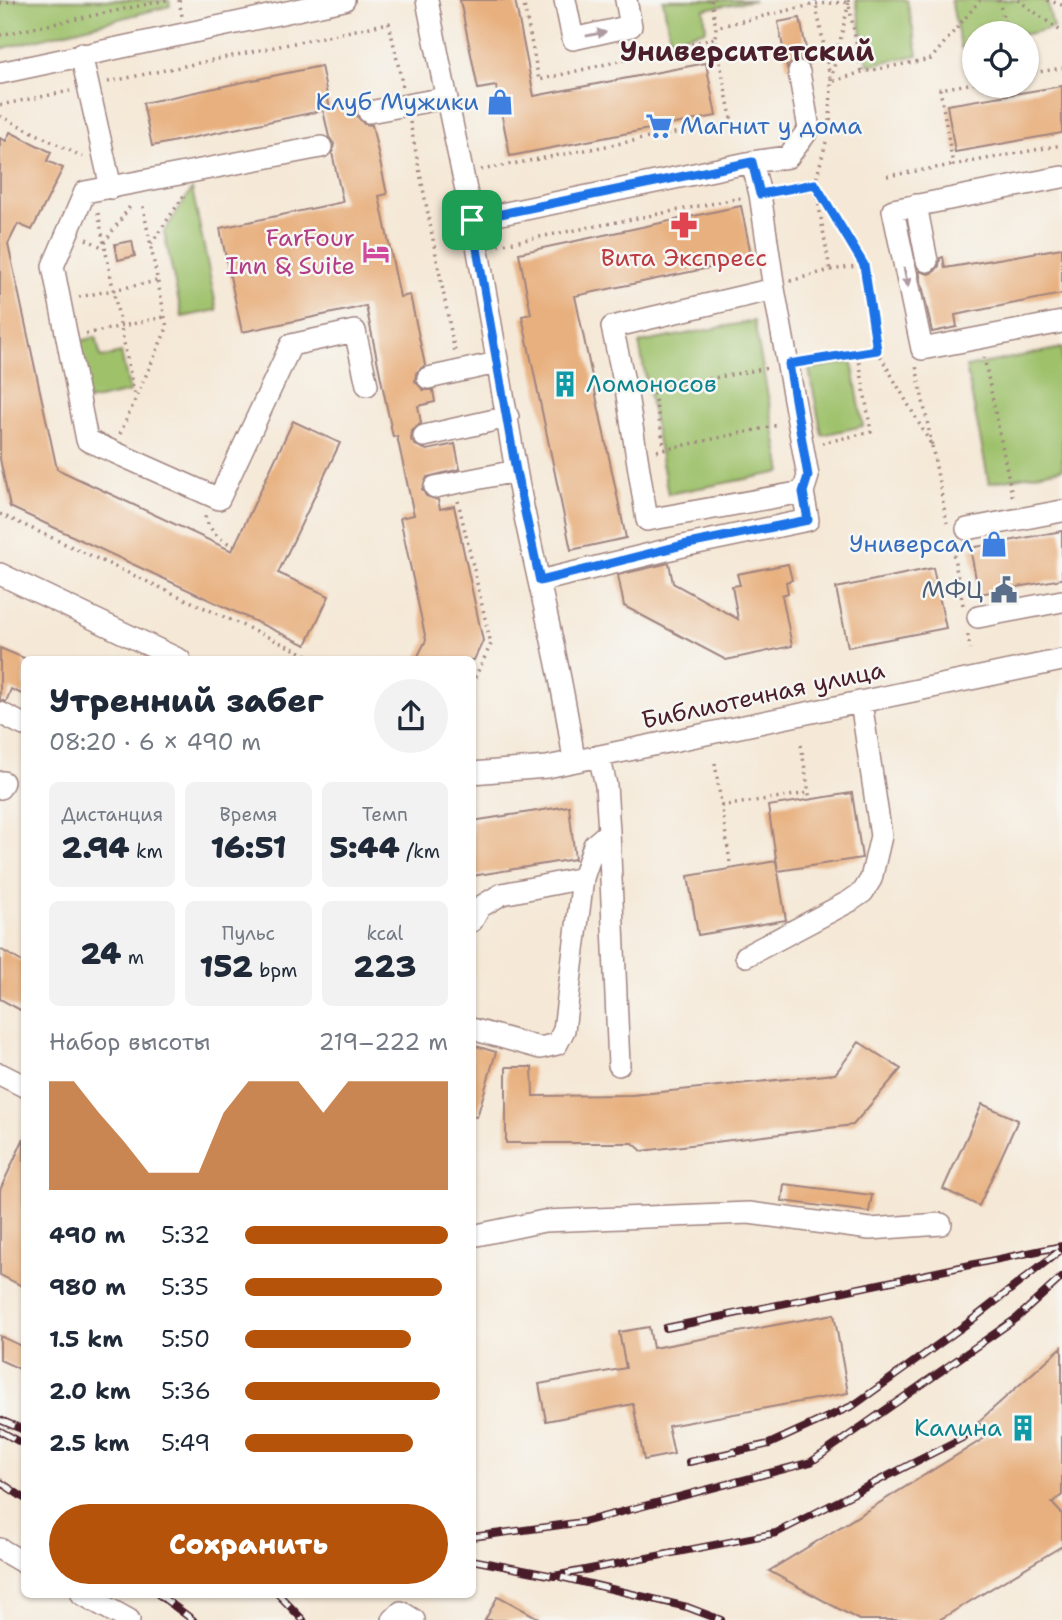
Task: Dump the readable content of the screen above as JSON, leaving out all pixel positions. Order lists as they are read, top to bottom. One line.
{"streets":{"street":["Библиотечная улица"]},"districts":["Университетский"],"places":{"shop":["Клуб Мужики","Универсал"],"supermarket":["Магнит у дома"],"pharmacy":["Вита Экспресс"],"hotel":["FarFour Inn & Suite"],"building":["Ломоносов","Калина"],"public building":["МФЦ"]},"page":{"heading":["Утренний забег","08:20 · 6 × 490 m"],"stats":[["Дистанция","2.94 km"],["Время","16:51"],["Темп","5:44 /km"],["24 m"],["Пульс","152 bpm"],["kcal","223"]],"chart":["Набор высоты","219–222 m"],"list":[{"name":"490 m","note":"5:32"},{"name":"980 m","note":"5:35"},{"name":"1.5 km","note":"5:50"},{"name":"2.0 km","note":"5:36"},{"name":"2.5 km","note":"5:49"}],"buttons":"Сохранить"}}
